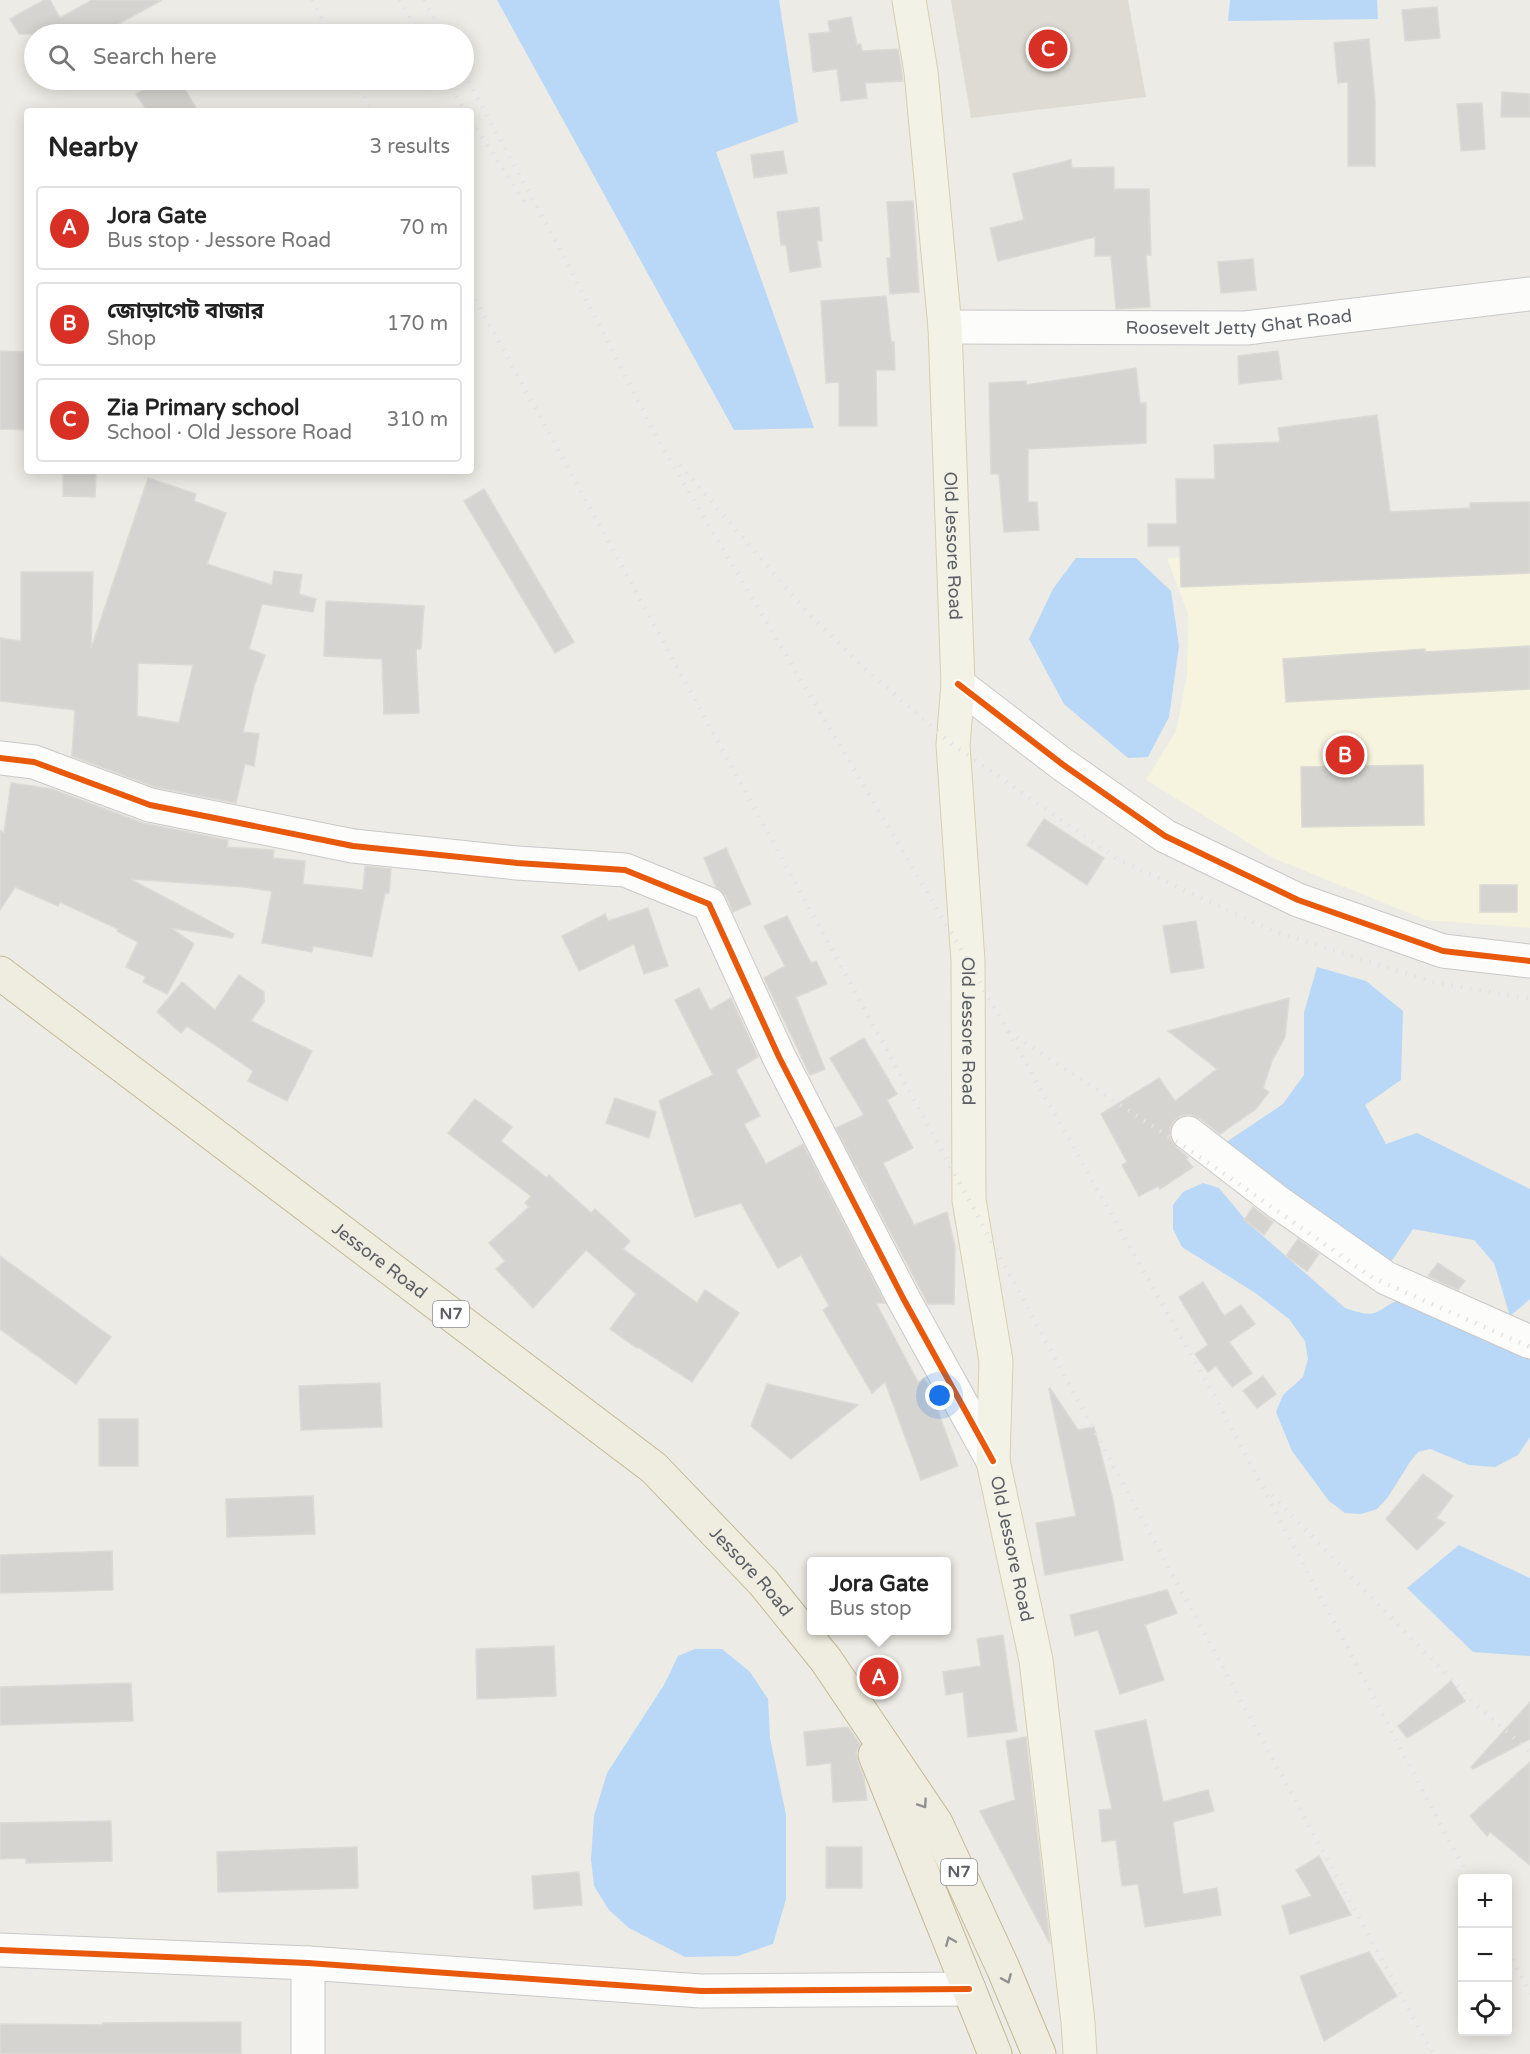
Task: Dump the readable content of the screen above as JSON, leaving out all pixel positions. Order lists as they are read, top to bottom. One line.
{"streets":{"highway":["Jessore Road","N7"],"main road":["Old Jessore Road"],"street":["Roosevelt Jetty Ghat Road"]},"crossings":[["Roosevelt Jetty Ghat Road","Old Jessore Road"]],"page":{"search":"Search here","pins":["C","B","A"],"heading":["Nearby","3 results"],"list":[{"mark":"A","name":"Jora Gate","note":"Bus stop · Jessore Road","value":"70 m"},{"mark":"B","name":"জোড়াগেট বাজার","note":"Shop","value":"170 m"},{"mark":"C","name":"Zia Primary school","note":"School · Old Jessore Road","value":"310 m"}],"popup":["Jora Gate","Bus stop"],"map_buttons":["+","−"]}}
